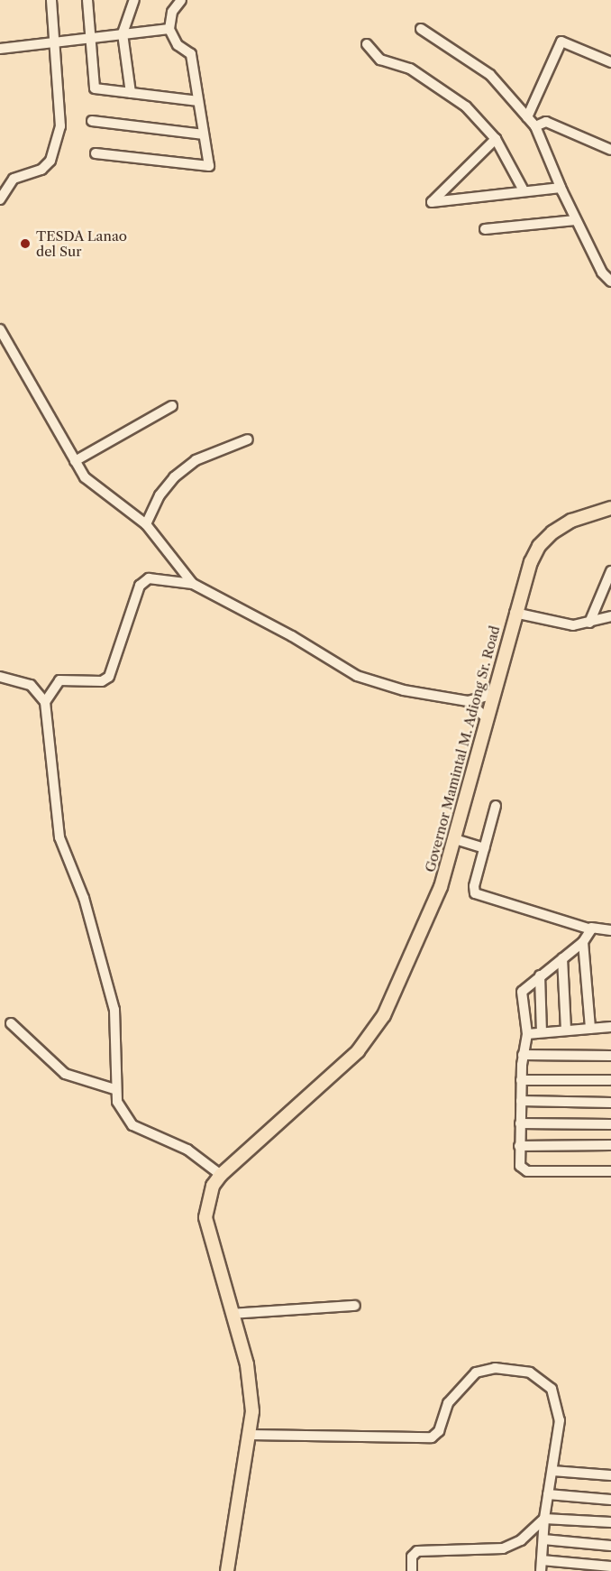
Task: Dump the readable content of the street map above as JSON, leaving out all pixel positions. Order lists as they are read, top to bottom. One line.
{"streets":{"main road":["Governor Mamintal M. Adiong Sr. Road"]},"places":["TESDA Lanao del Sur"]}
